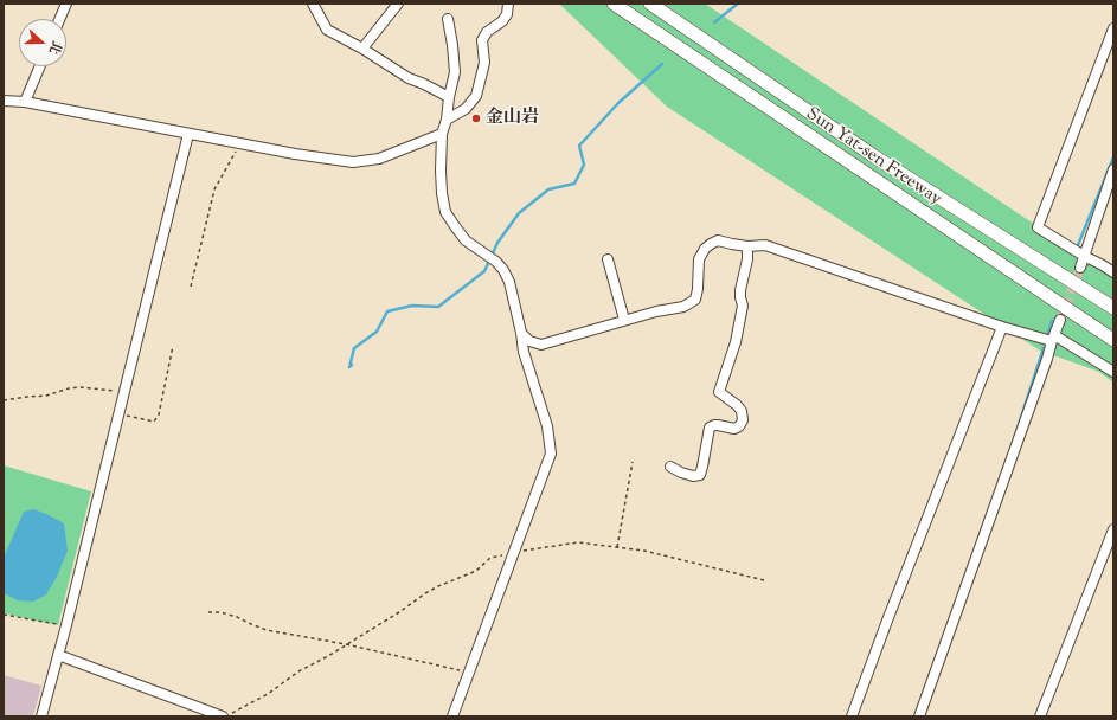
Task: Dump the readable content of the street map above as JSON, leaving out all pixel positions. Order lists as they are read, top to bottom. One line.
{"streets":{"highway":["Sun Yat-sen Freeway"]},"places":["金山岩"],"north":"right"}
